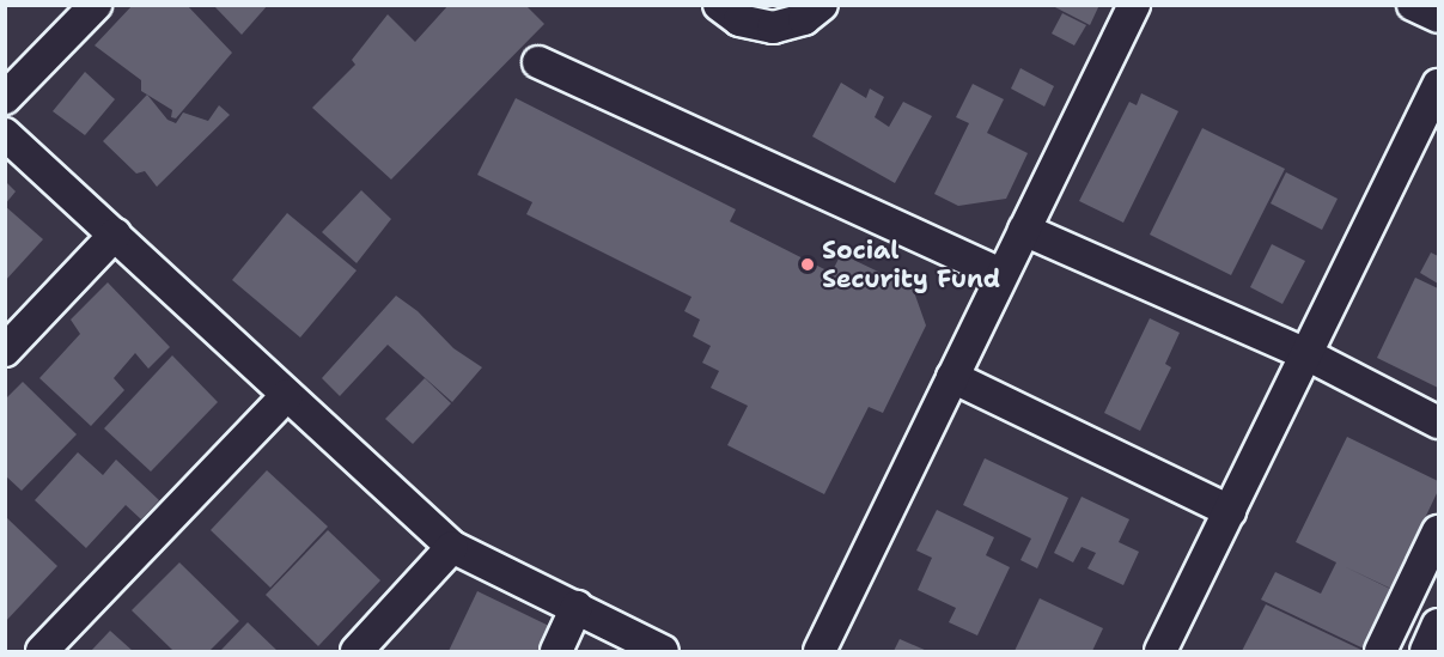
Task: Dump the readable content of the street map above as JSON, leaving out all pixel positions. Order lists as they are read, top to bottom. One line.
{"places":["Social Security Fund"]}
